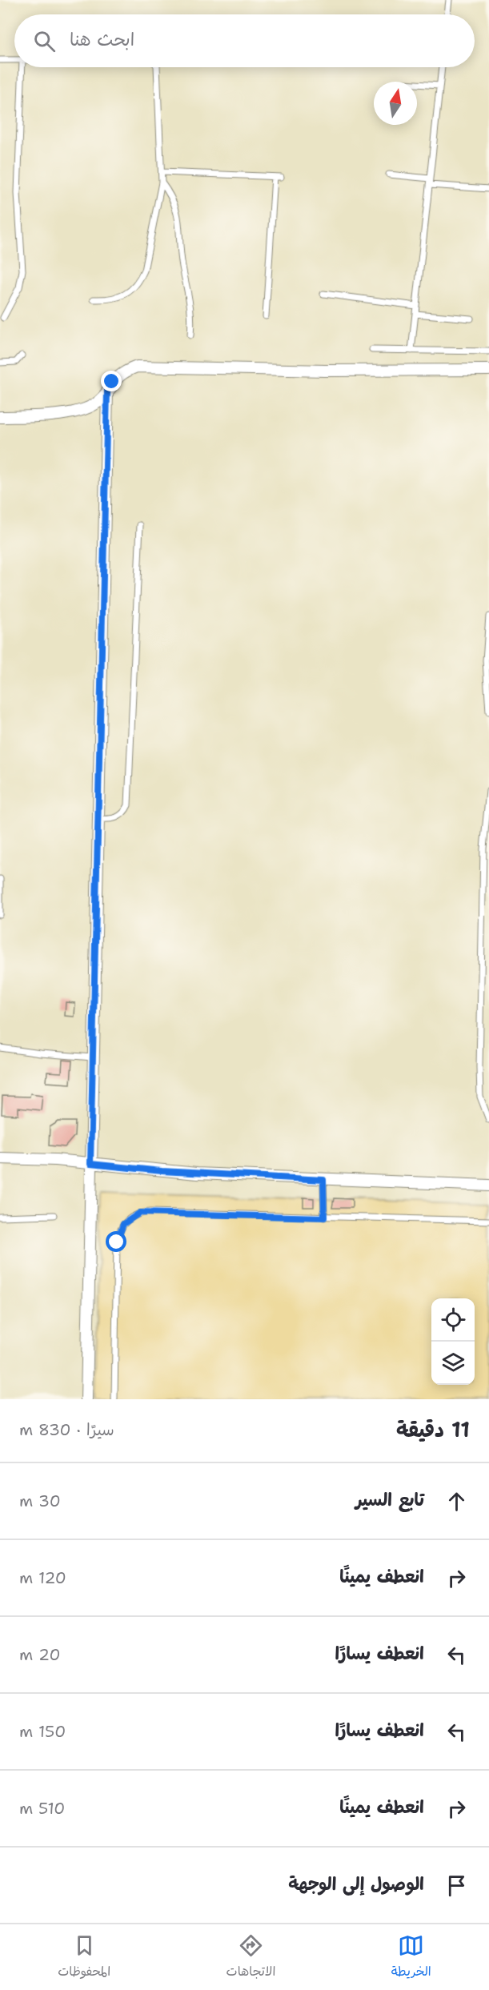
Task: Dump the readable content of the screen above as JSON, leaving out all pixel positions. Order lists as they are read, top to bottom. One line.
{"north":"top","page":{"search":"ابحث هنا","heading":["11 دقيقة","سيرًا · 830 m"],"list":[["تابع السير","30 m"],["انعطف يمينًا","120 m"],["انعطف يسارًا","20 m"],["انعطف يسارًا","150 m"],["انعطف يمينًا","510 m"],"الوصول إلى الوجهة"],"nav":["الخريطة","الاتجاهات","المحفوظات"]}}
